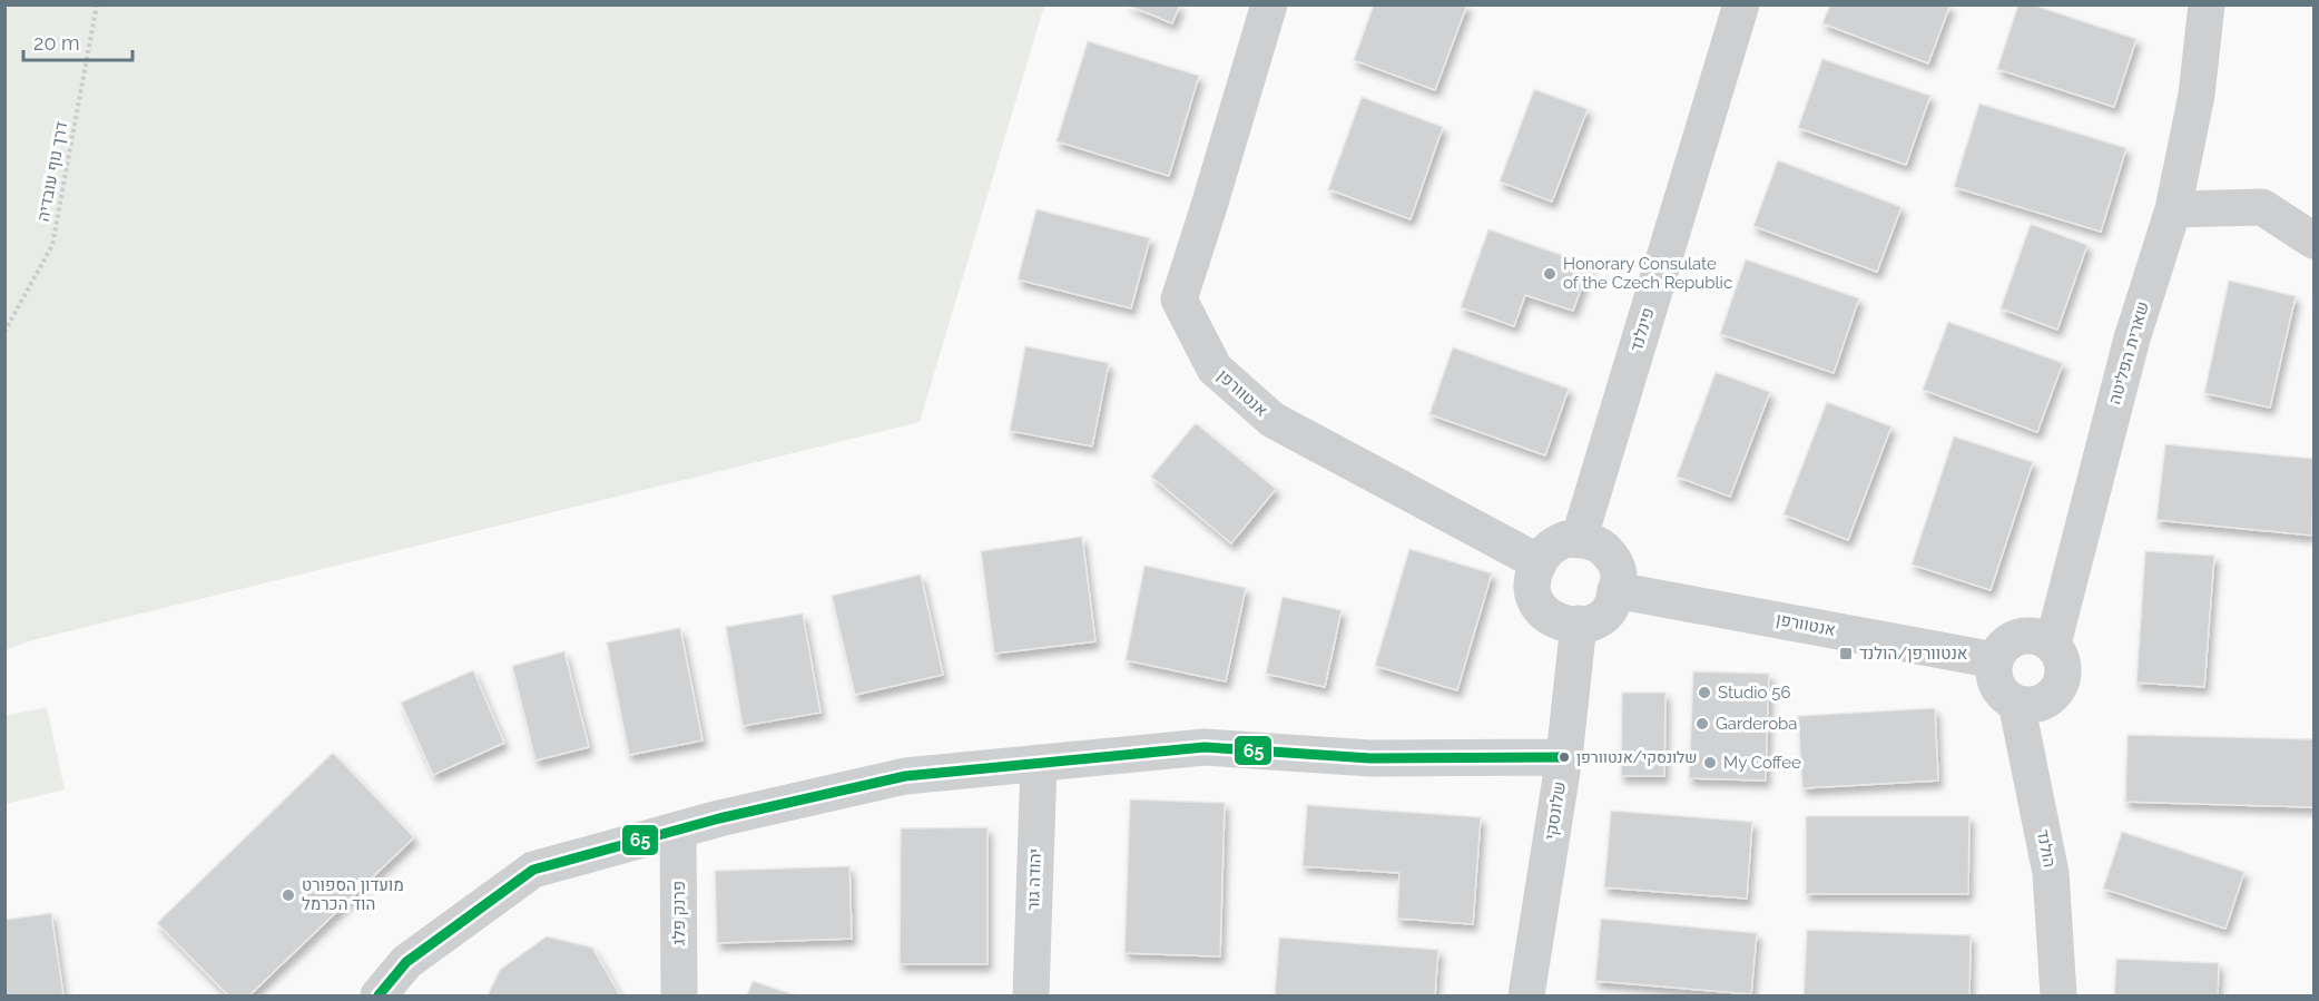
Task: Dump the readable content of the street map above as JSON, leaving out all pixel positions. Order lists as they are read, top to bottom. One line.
{"streets":{"street":["פינלנד","שארית הפליטה","אנטוורפן","שלונסקי","הולנד","יהודה גור","פרנק פלג"],"path":["דרך נוף עובדיה"]},"crossings":[["פינלנד","אנטוורפן"],["פינלנד","שלונסקי"],["שארית הפליטה","אנטוורפן"],["שארית הפליטה","הולנד"],["אנטוורפן","שלונסקי"],["אנטוורפן","הולנד"]],"places":{"other":["Honorary Consulate of the Czech Republic","Studio 56","Garderoba","שלונסקי/אנטוורפן","My Coffee","מועדון הספורט הוד הכרמל"],"transit":["אנטוורפן/הולנד"]},"lines":["transit line 65"],"scale_bar":"20 m"}
